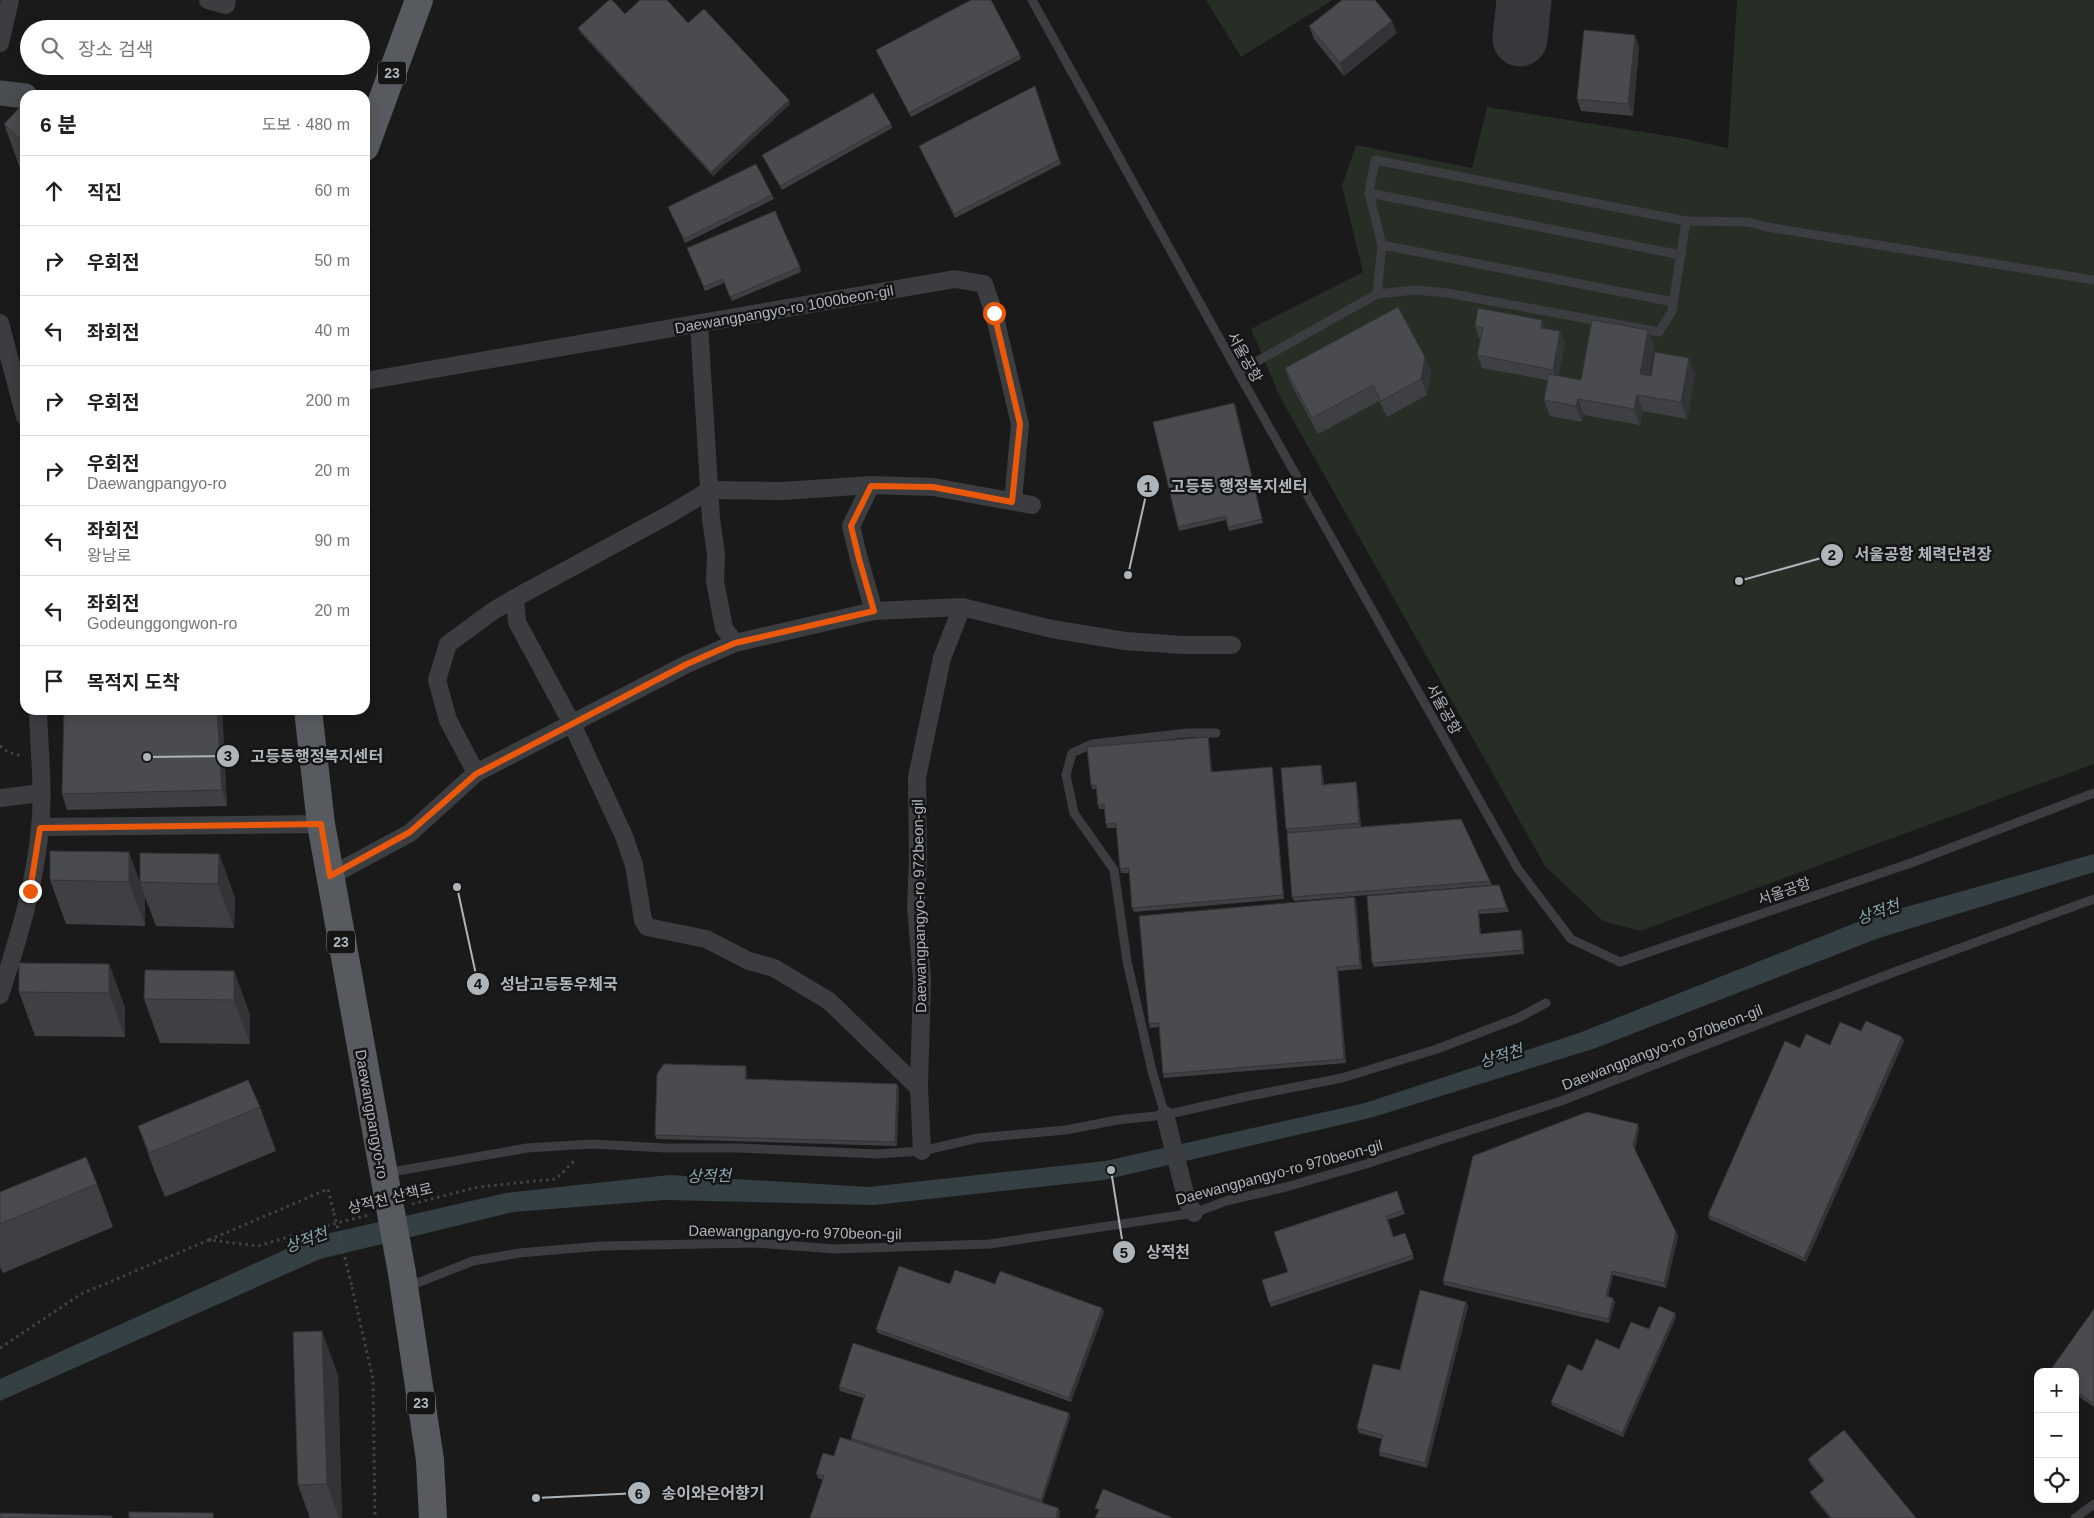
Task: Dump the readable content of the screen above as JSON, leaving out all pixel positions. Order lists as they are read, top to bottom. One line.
{"streets":{"main road":["23","Daewangpangyo-ro"],"street":["Daewangpangyo-ro 1000beon-gil","Daewangpangyo-ro 972beon-gil"],"lane":["서울공항","Daewangpangyo-ro 970beon-gil"],"path":["상적천 산책로"]},"crossings":[["Daewangpangyo-ro 970beon-gil","Daewangpangyo-ro"],["Daewangpangyo-ro","상적천 산책로"]],"water":["상적천"],"places":["고등동 행정복지센터","서울공항 체력단련장","고등동행정복지센터","성남고등동우체국","상적천","송이와은어향기"],"page":{"search":"장소 검색","heading":["6 분","도보 · 480 m"],"list":[["직진","60 m"],["우회전","50 m"],["좌회전","40 m"],["우회전","200 m"],["우회전","Daewangpangyo-ro","20 m"],["좌회전","왕남로","90 m"],["좌회전","Godeunggongwon-ro","20 m"],"목적지 도착"],"map_buttons":["+","−"]}}
